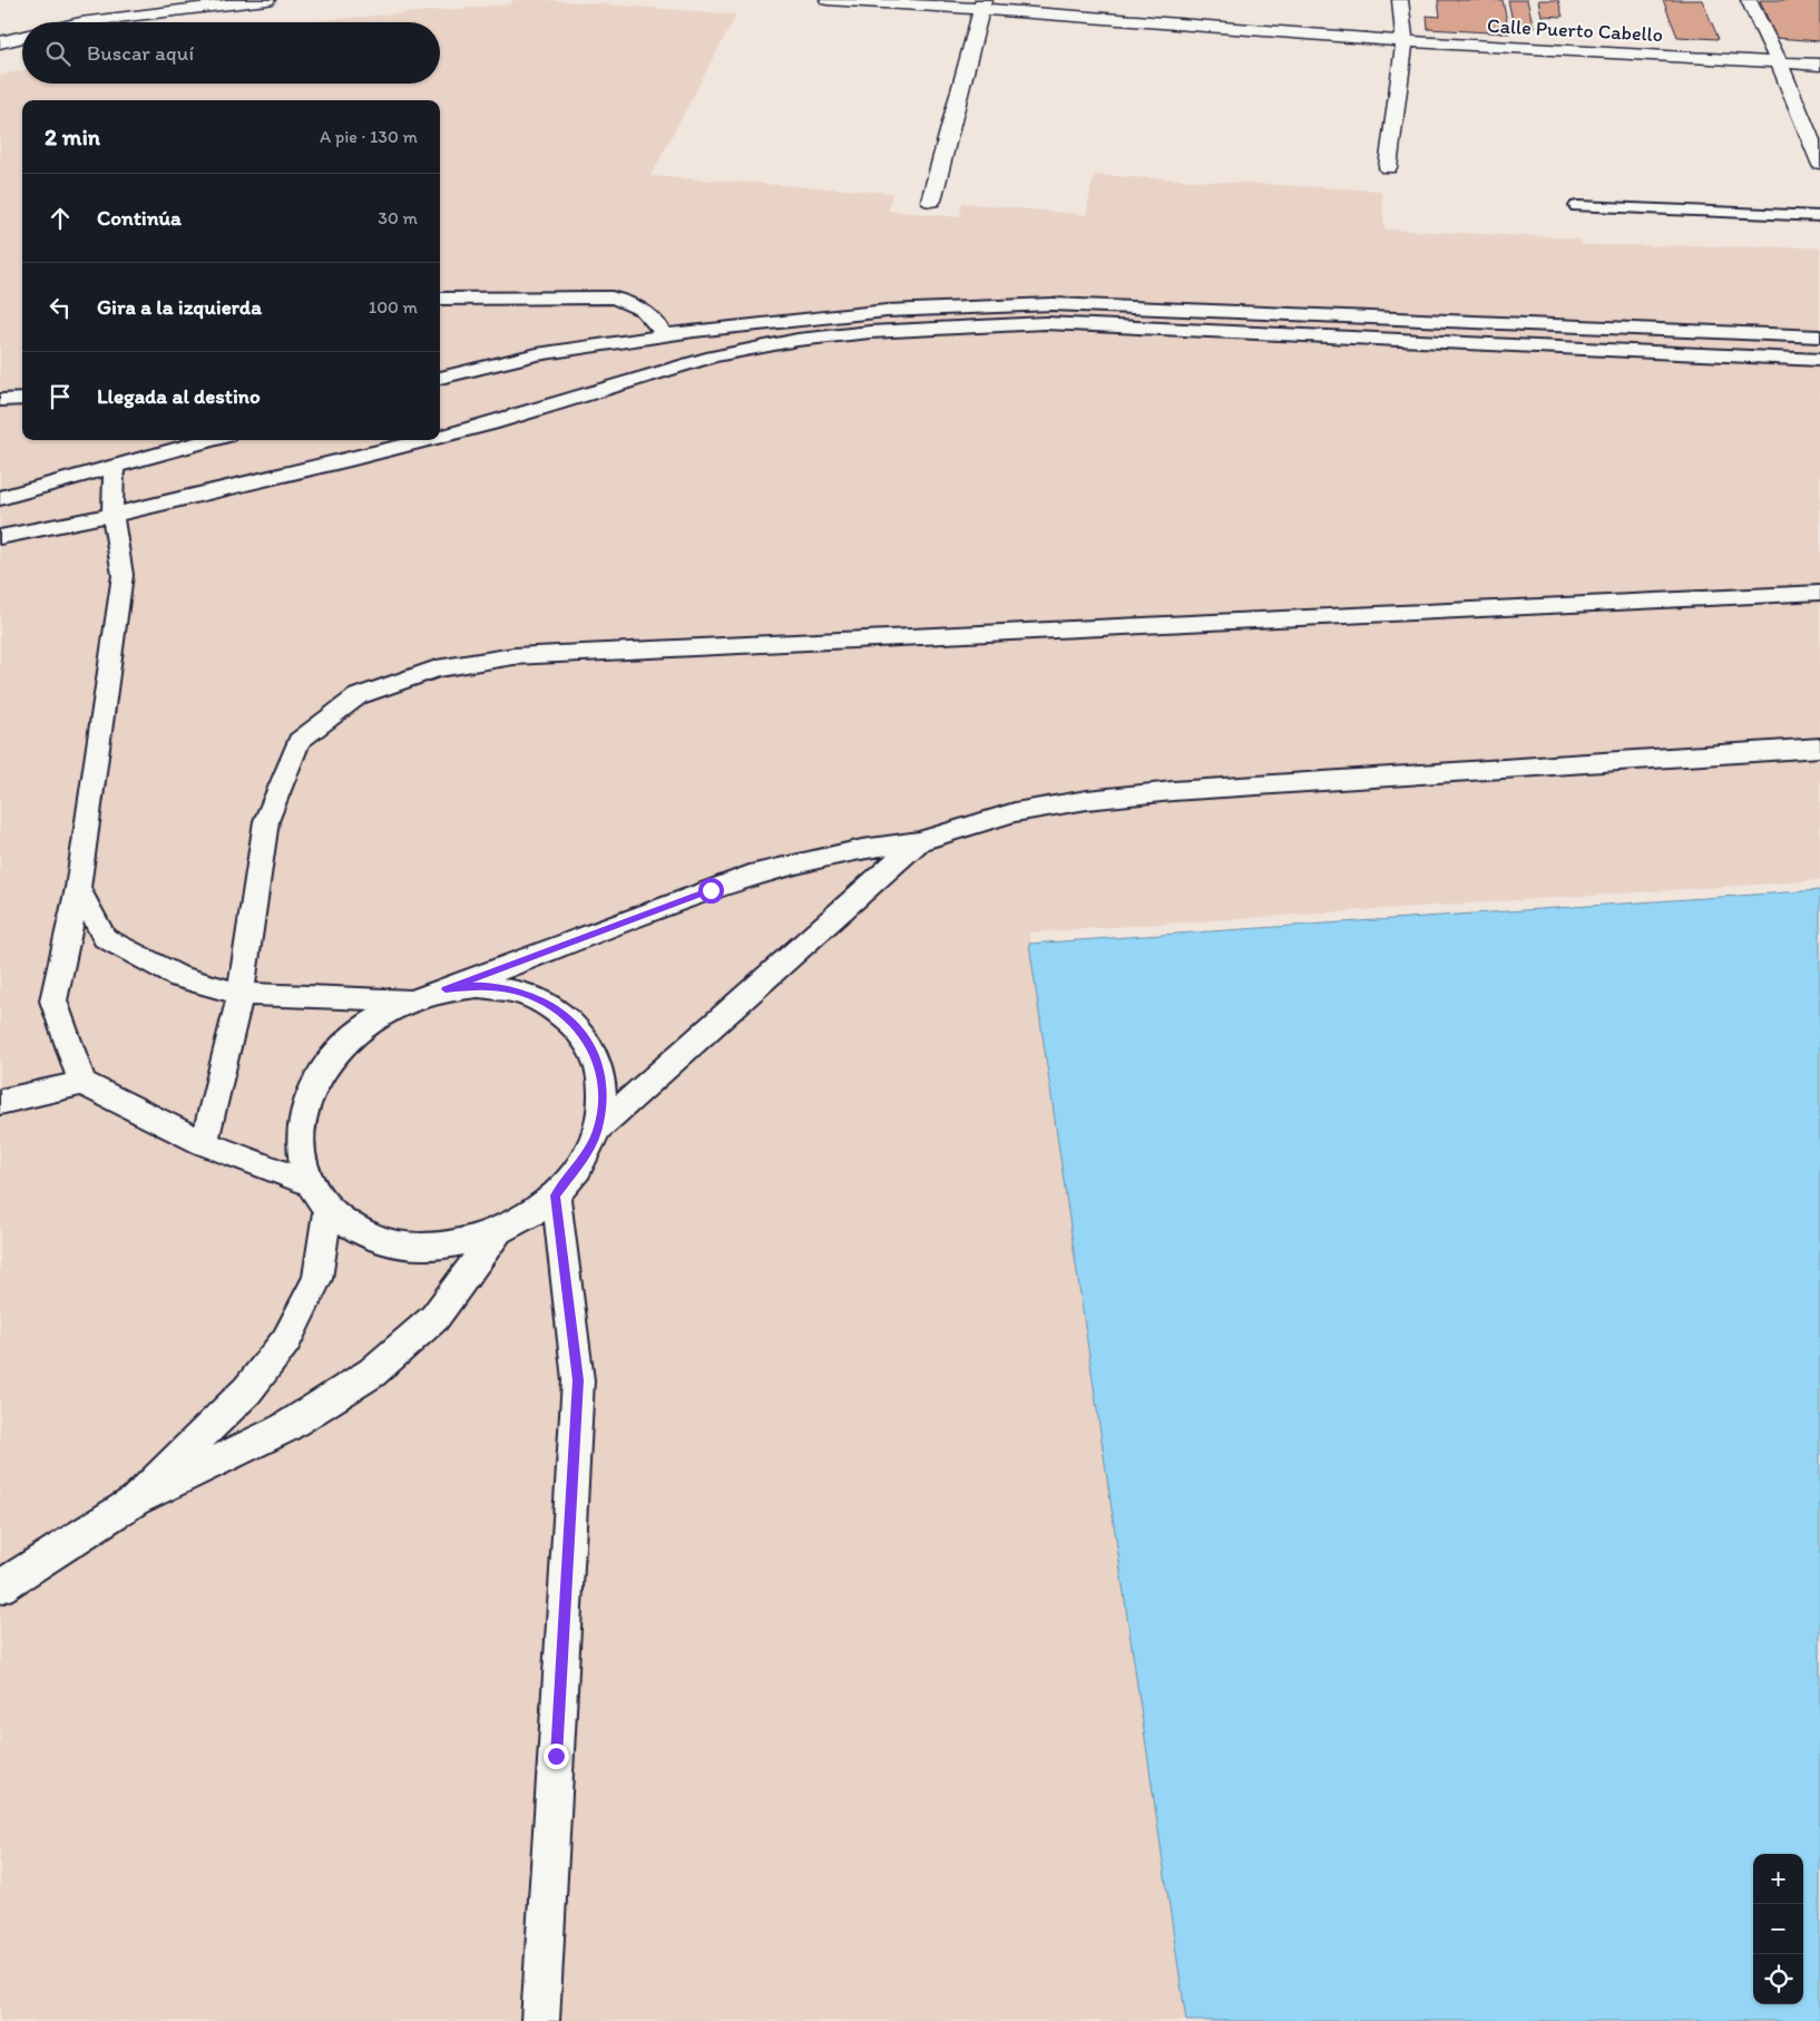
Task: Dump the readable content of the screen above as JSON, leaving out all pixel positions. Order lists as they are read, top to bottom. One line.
{"streets":{"street":["Calle Puerto Cabello"]},"page":{"search":"Buscar aquí","heading":["2 min","A pie · 130 m"],"list":[["Continúa","30 m"],["Gira a la izquierda","100 m"],"Llegada al destino"],"map_buttons":["+","−"]}}
